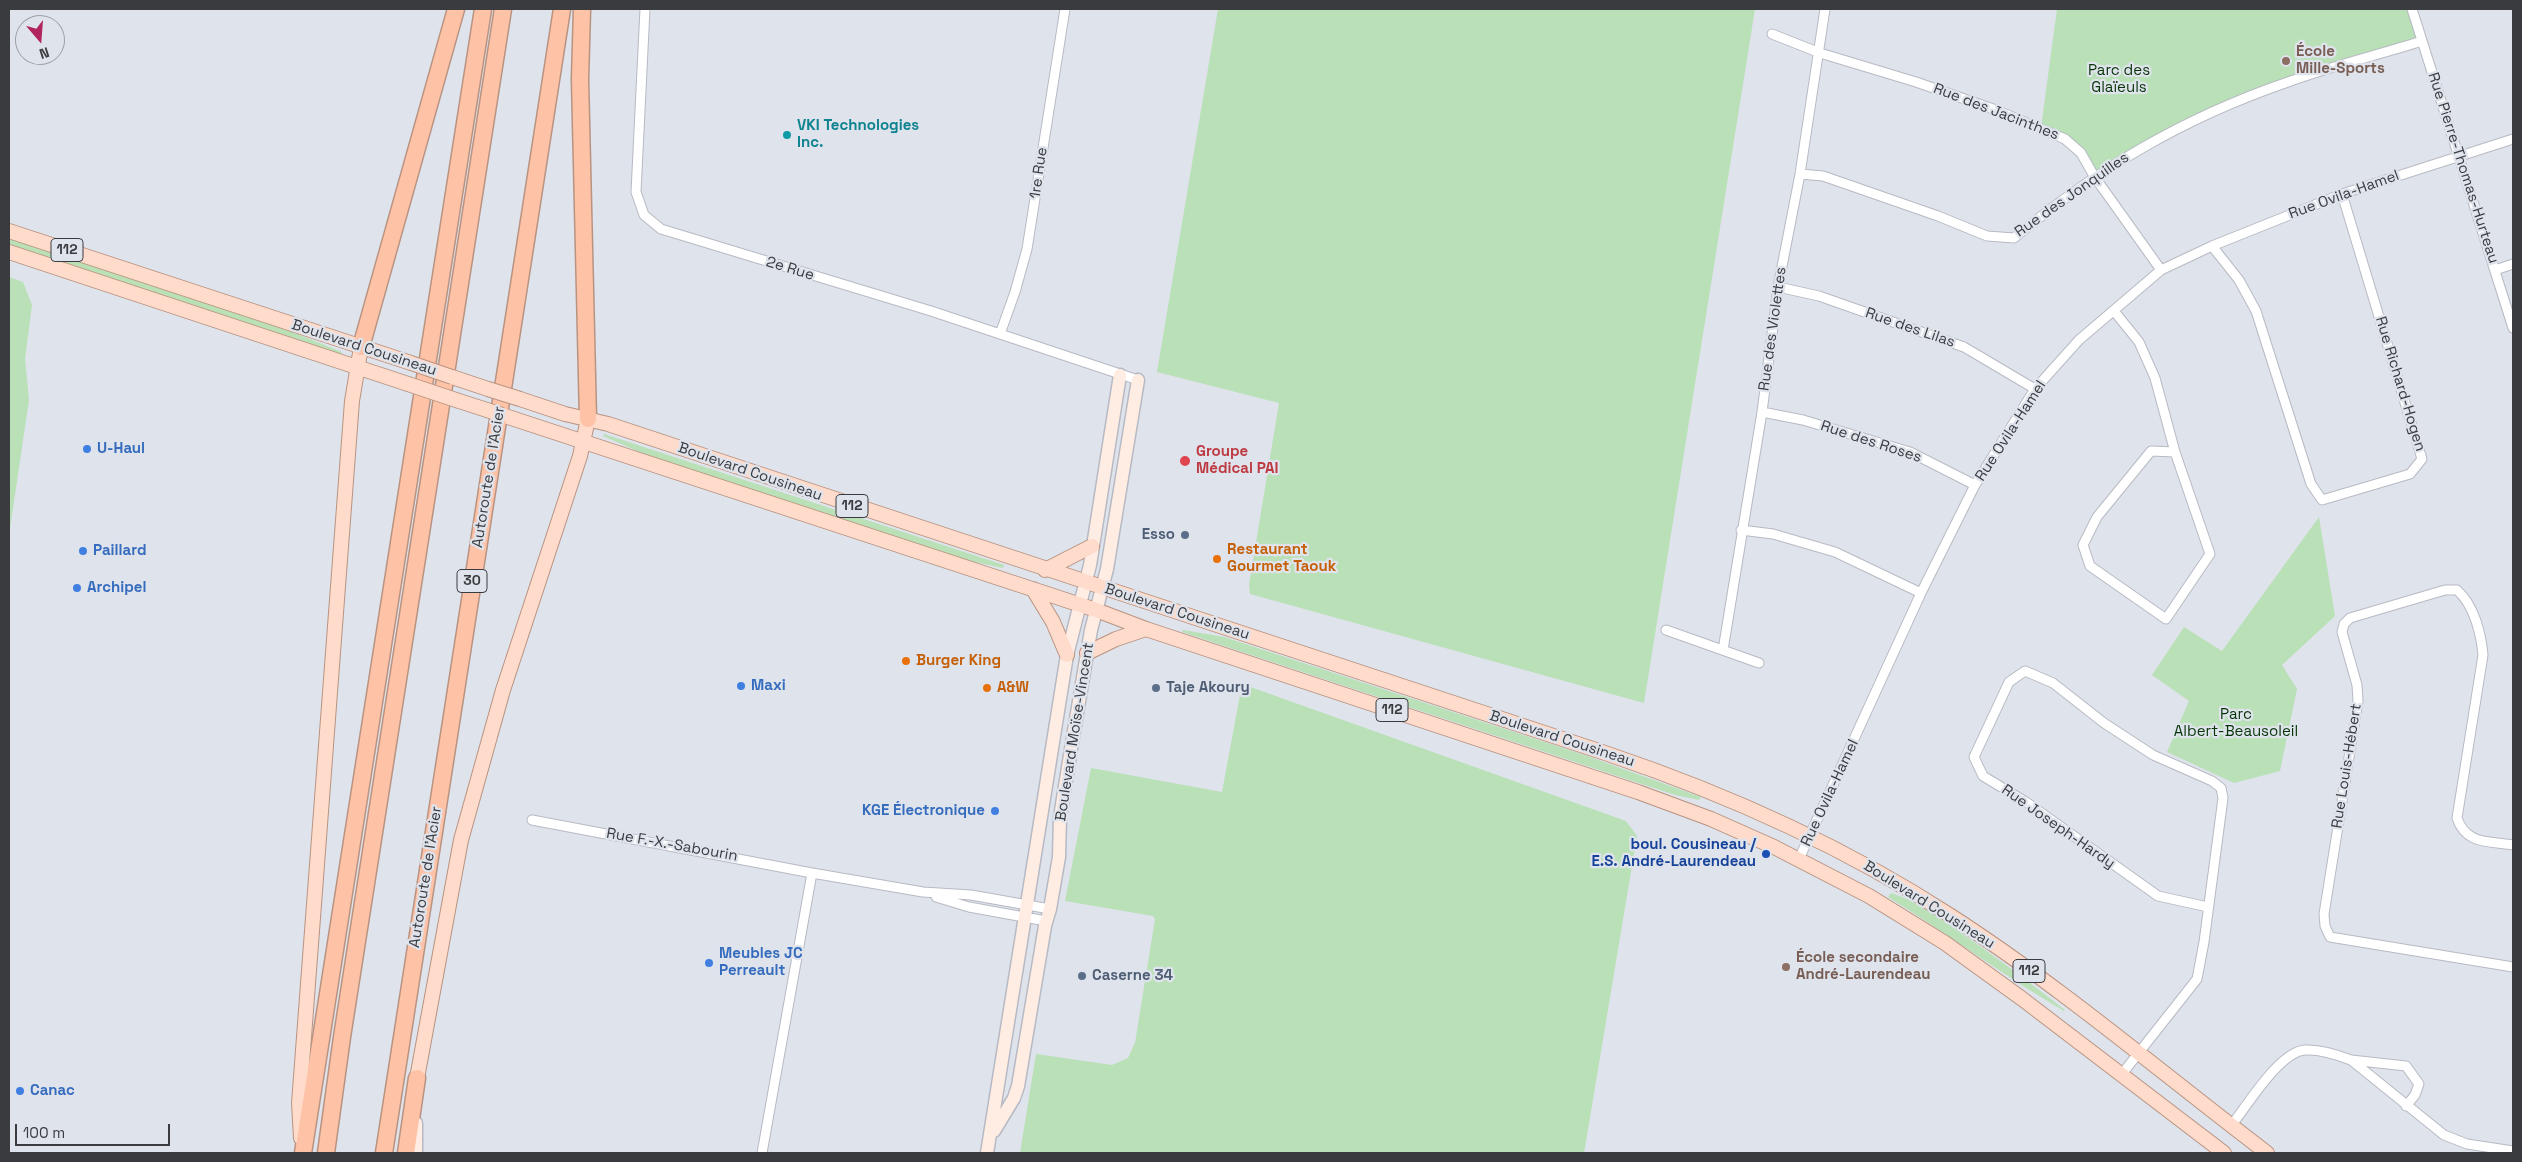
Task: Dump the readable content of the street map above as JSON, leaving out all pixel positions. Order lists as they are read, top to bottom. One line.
{"streets":{"highway":["Autoroute de l'Acier","30"],"main road":["112","Boulevard Cousineau"],"street":["Rue des Jacinthes","Rue Pierre-Thomas-Hurteau","1re Rue","Rue des Jonquilles","Rue Ovila-Hamel","2e Rue","Rue des Lilas","Rue des Violettes","Rue Richard-Hogen","Rue des Roses","Boulevard Moïse-Vincent","Rue Louis-Hébert","Rue Joseph-Hardy","Rue F.-X.-Sabourin"]},"crossings":[["Rue des Jacinthes","Rue des Jonquilles"],["Rue des Jacinthes","Rue Ovila-Hamel"],["Rue des Jacinthes","Rue des Violettes"],["Rue Pierre-Thomas-Hurteau","Rue des Jonquilles"],["Rue Pierre-Thomas-Hurteau","Rue Ovila-Hamel"],["1re Rue","2e Rue"],["Rue des Jonquilles","Rue des Violettes"],["Rue Ovila-Hamel","Rue des Lilas"],["Rue Ovila-Hamel","Boulevard Cousineau"],["Rue Ovila-Hamel","Rue Richard-Hogen"],["Rue Ovila-Hamel","Rue des Roses"],["2e Rue","Boulevard Moïse-Vincent"],["Rue des Lilas","Rue des Violettes"],["Rue des Violettes","Rue des Roses"],["Boulevard Cousineau","Boulevard Moïse-Vincent"],["Boulevard Cousineau","Rue Joseph-Hardy"],["Boulevard Moïse-Vincent","Rue F.-X.-Sabourin"]],"parks":["Parc des Glaïeuls","Parc Albert-Beausoleil"],"places":["École Mille-Sports","VKI Technologies Inc.","U-Haul","Groupe Médical PAI","Esso","Paillard","Restaurant Gourmet Taouk","Archipel","Burger King","Maxi","A&W","Taje Akoury","KGE Électronique","boul. Cousineau / E.S. André-Laurendeau","Meubles JC Perreault","École secondaire André-Laurendeau","Caserne 34","Canac"],"scale_bar":"100 m","north":"bottom"}
